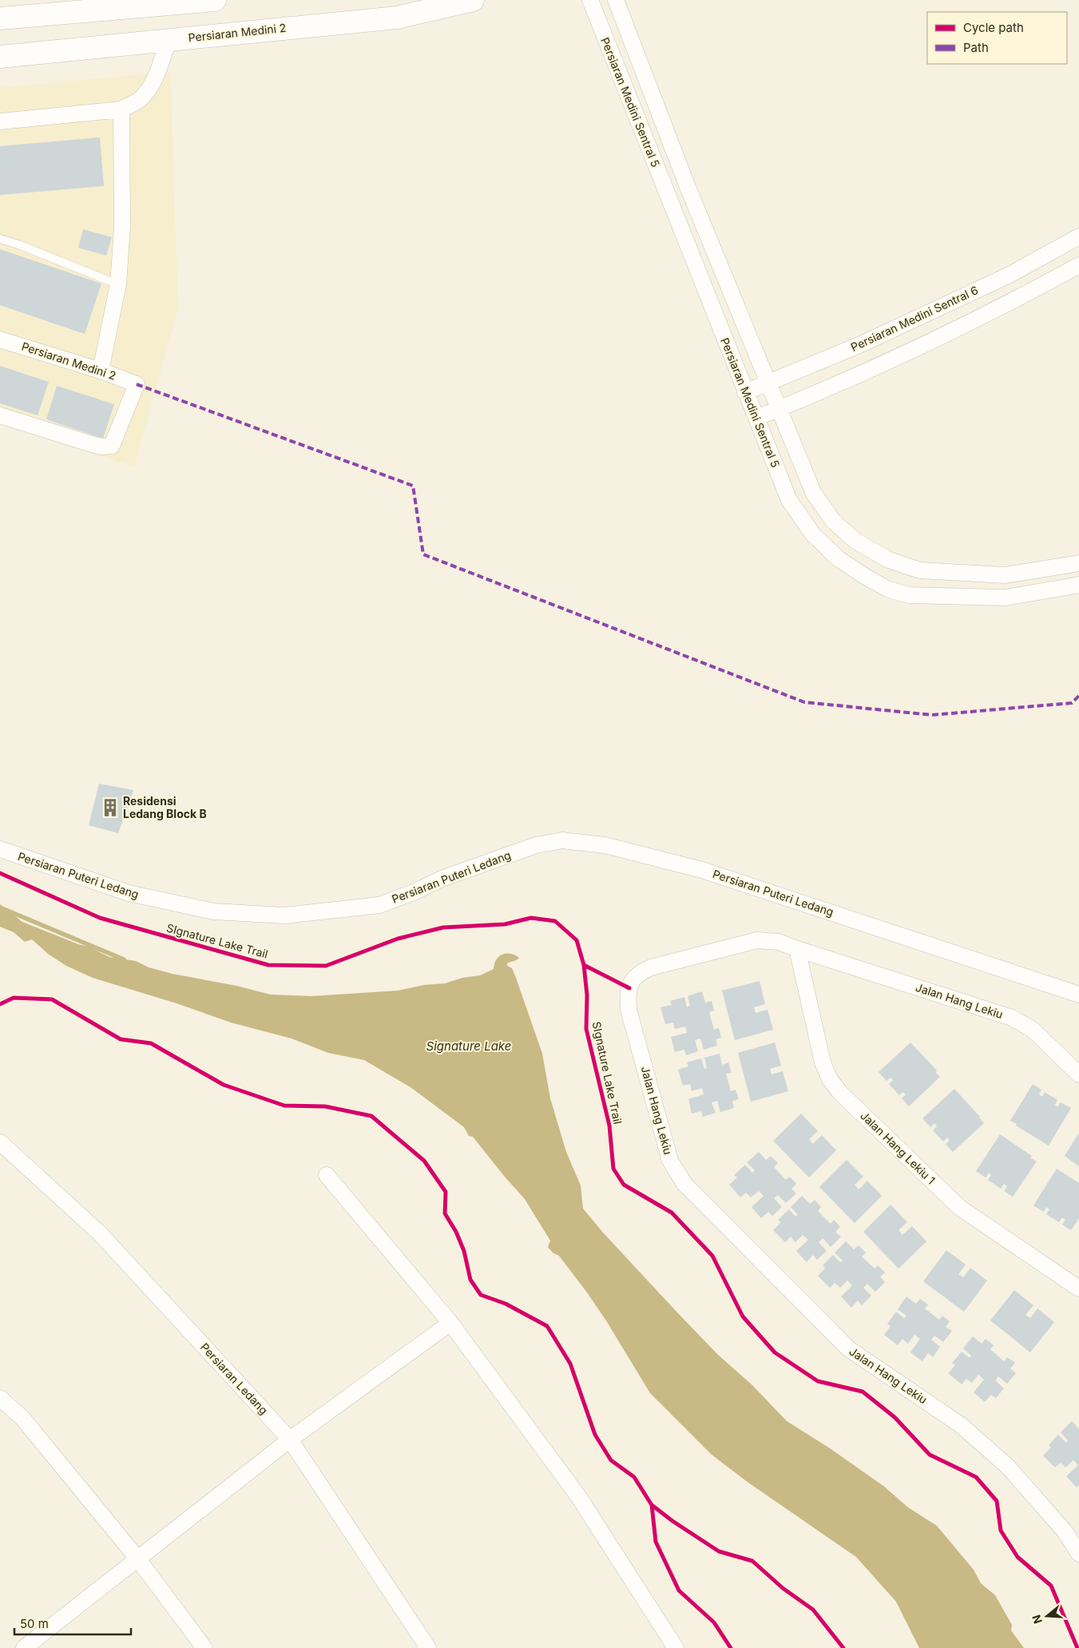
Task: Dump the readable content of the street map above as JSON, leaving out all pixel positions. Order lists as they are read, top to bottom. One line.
{"streets":{"main road":["Persiaran Medini 2"],"street":["Persiaran Medini Sentral 5","Persiaran Medini Sentral 6","Persiaran Puteri Ledang","Jalan Hang Lekiu","Jalan Hang Lekiu 1","Persiaran Ledang"],"cycle path":["SIgnature Lake Trail"]},"crossings":[["Persiaran Medini Sentral 5","Persiaran Medini Sentral 6"],["Jalan Hang Lekiu","Jalan Hang Lekiu 1"]],"water":["Signature Lake"],"places":{"building":["Residensi Ledang Block B"]},"legend":["Cycle path","Path"],"scale_bar":"50 m","north":"left"}
